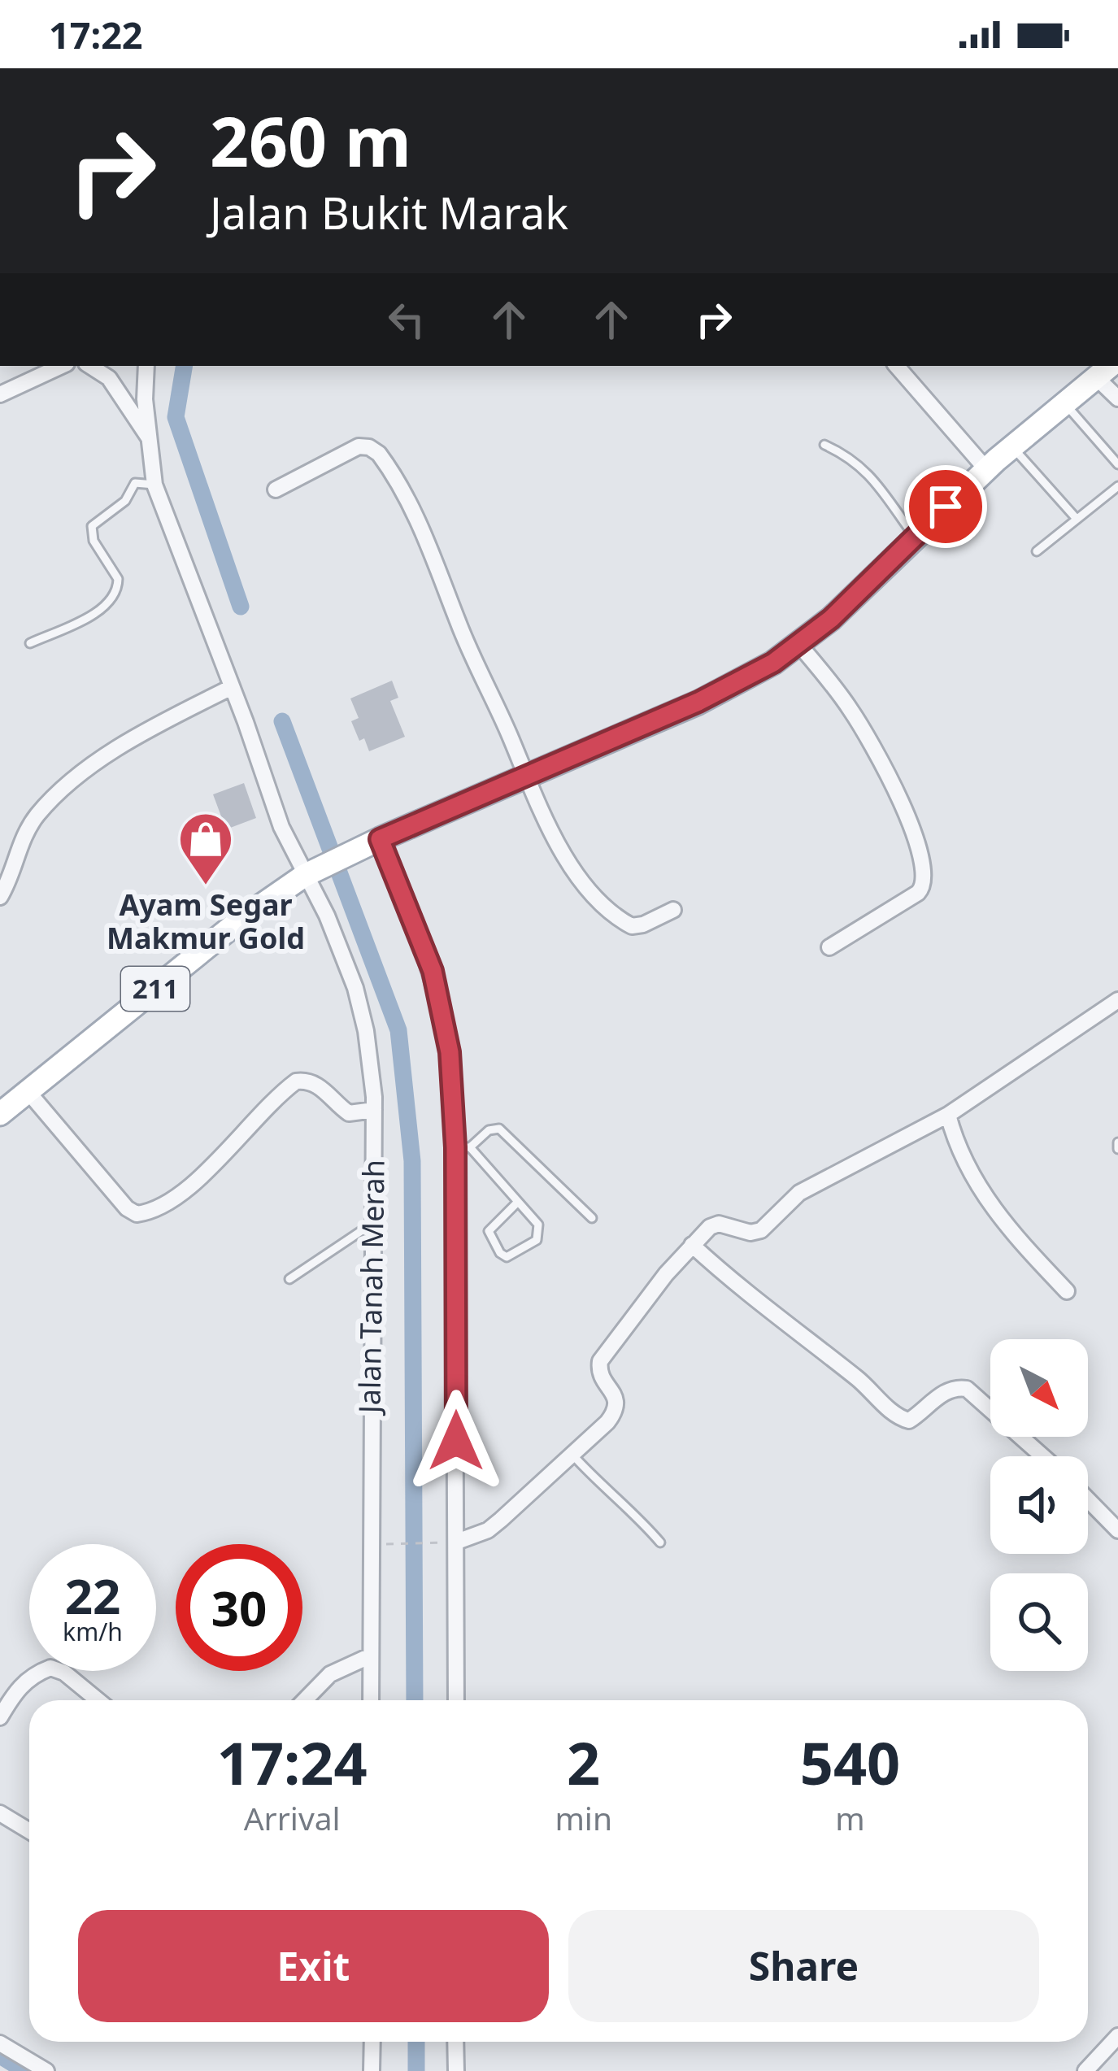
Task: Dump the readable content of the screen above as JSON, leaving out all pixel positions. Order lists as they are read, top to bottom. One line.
{"streets":{"main road":["211"],"street":["Jalan Tanah Merah"]},"crossings":[["211","Jalan Tanah Merah"]],"places":{"shop":["Ayam Segar Makmur Gold"]},"north":"bottom right","page":{"status":"17:22","turn":["260 m","Jalan Bukit Marak"],"speed":"22 km/h","limit":"30","eta":["17:24","Arrival","2","min","540","m"],"buttons":["Exit","Share"]}}
